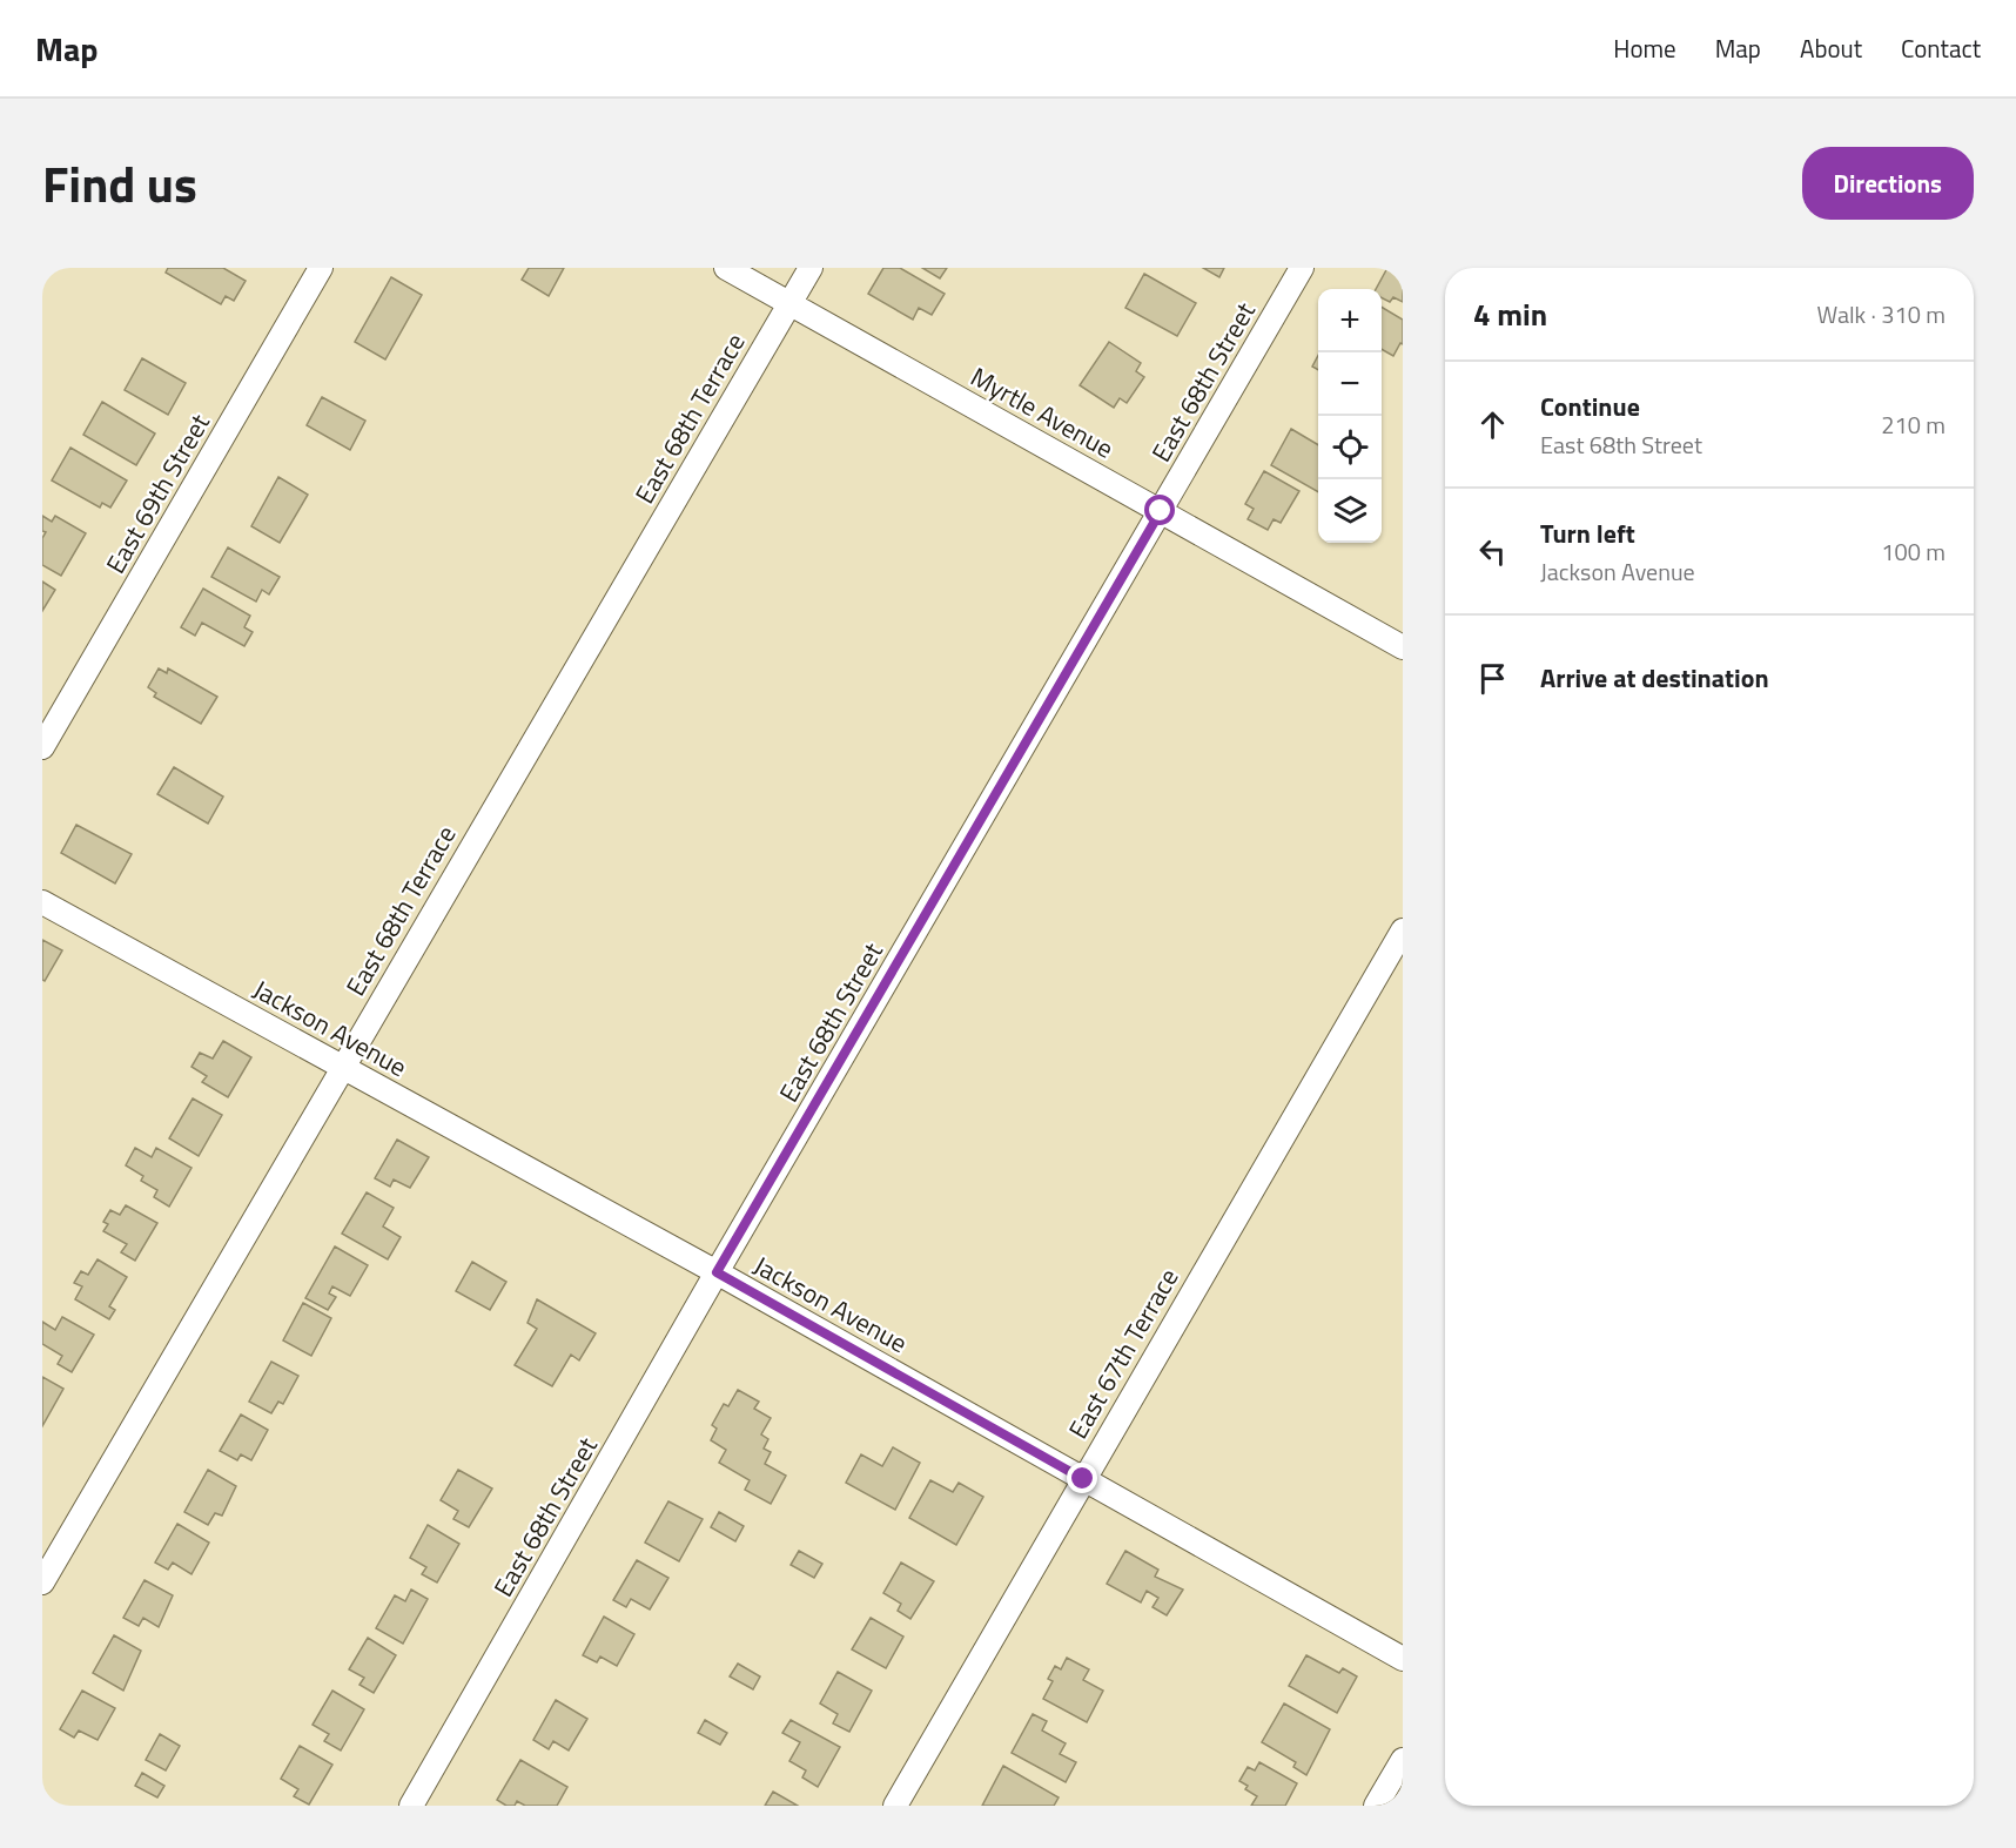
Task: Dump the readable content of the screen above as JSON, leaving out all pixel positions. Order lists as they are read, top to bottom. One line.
{"streets":{"street":["East 68th Street","Myrtle Avenue","East 68th Terrace","East 69th Street","Jackson Avenue","East 67th Terrace"]},"crossings":[["East 68th Street","Myrtle Avenue"],["East 68th Street","Jackson Avenue"],["Myrtle Avenue","East 68th Terrace"],["East 68th Terrace","Jackson Avenue"],["Jackson Avenue","East 67th Terrace"]],"page":{"header":"Map","nav":["Home","Map","About","Contact"],"title":"Find us","buttons":"Directions","heading":["4 min","Walk · 310 m"],"map_buttons":["+","−"],"list":[["Continue","East 68th Street","210 m"],["Turn left","Jackson Avenue","100 m"],"Arrive at destination"]}}
